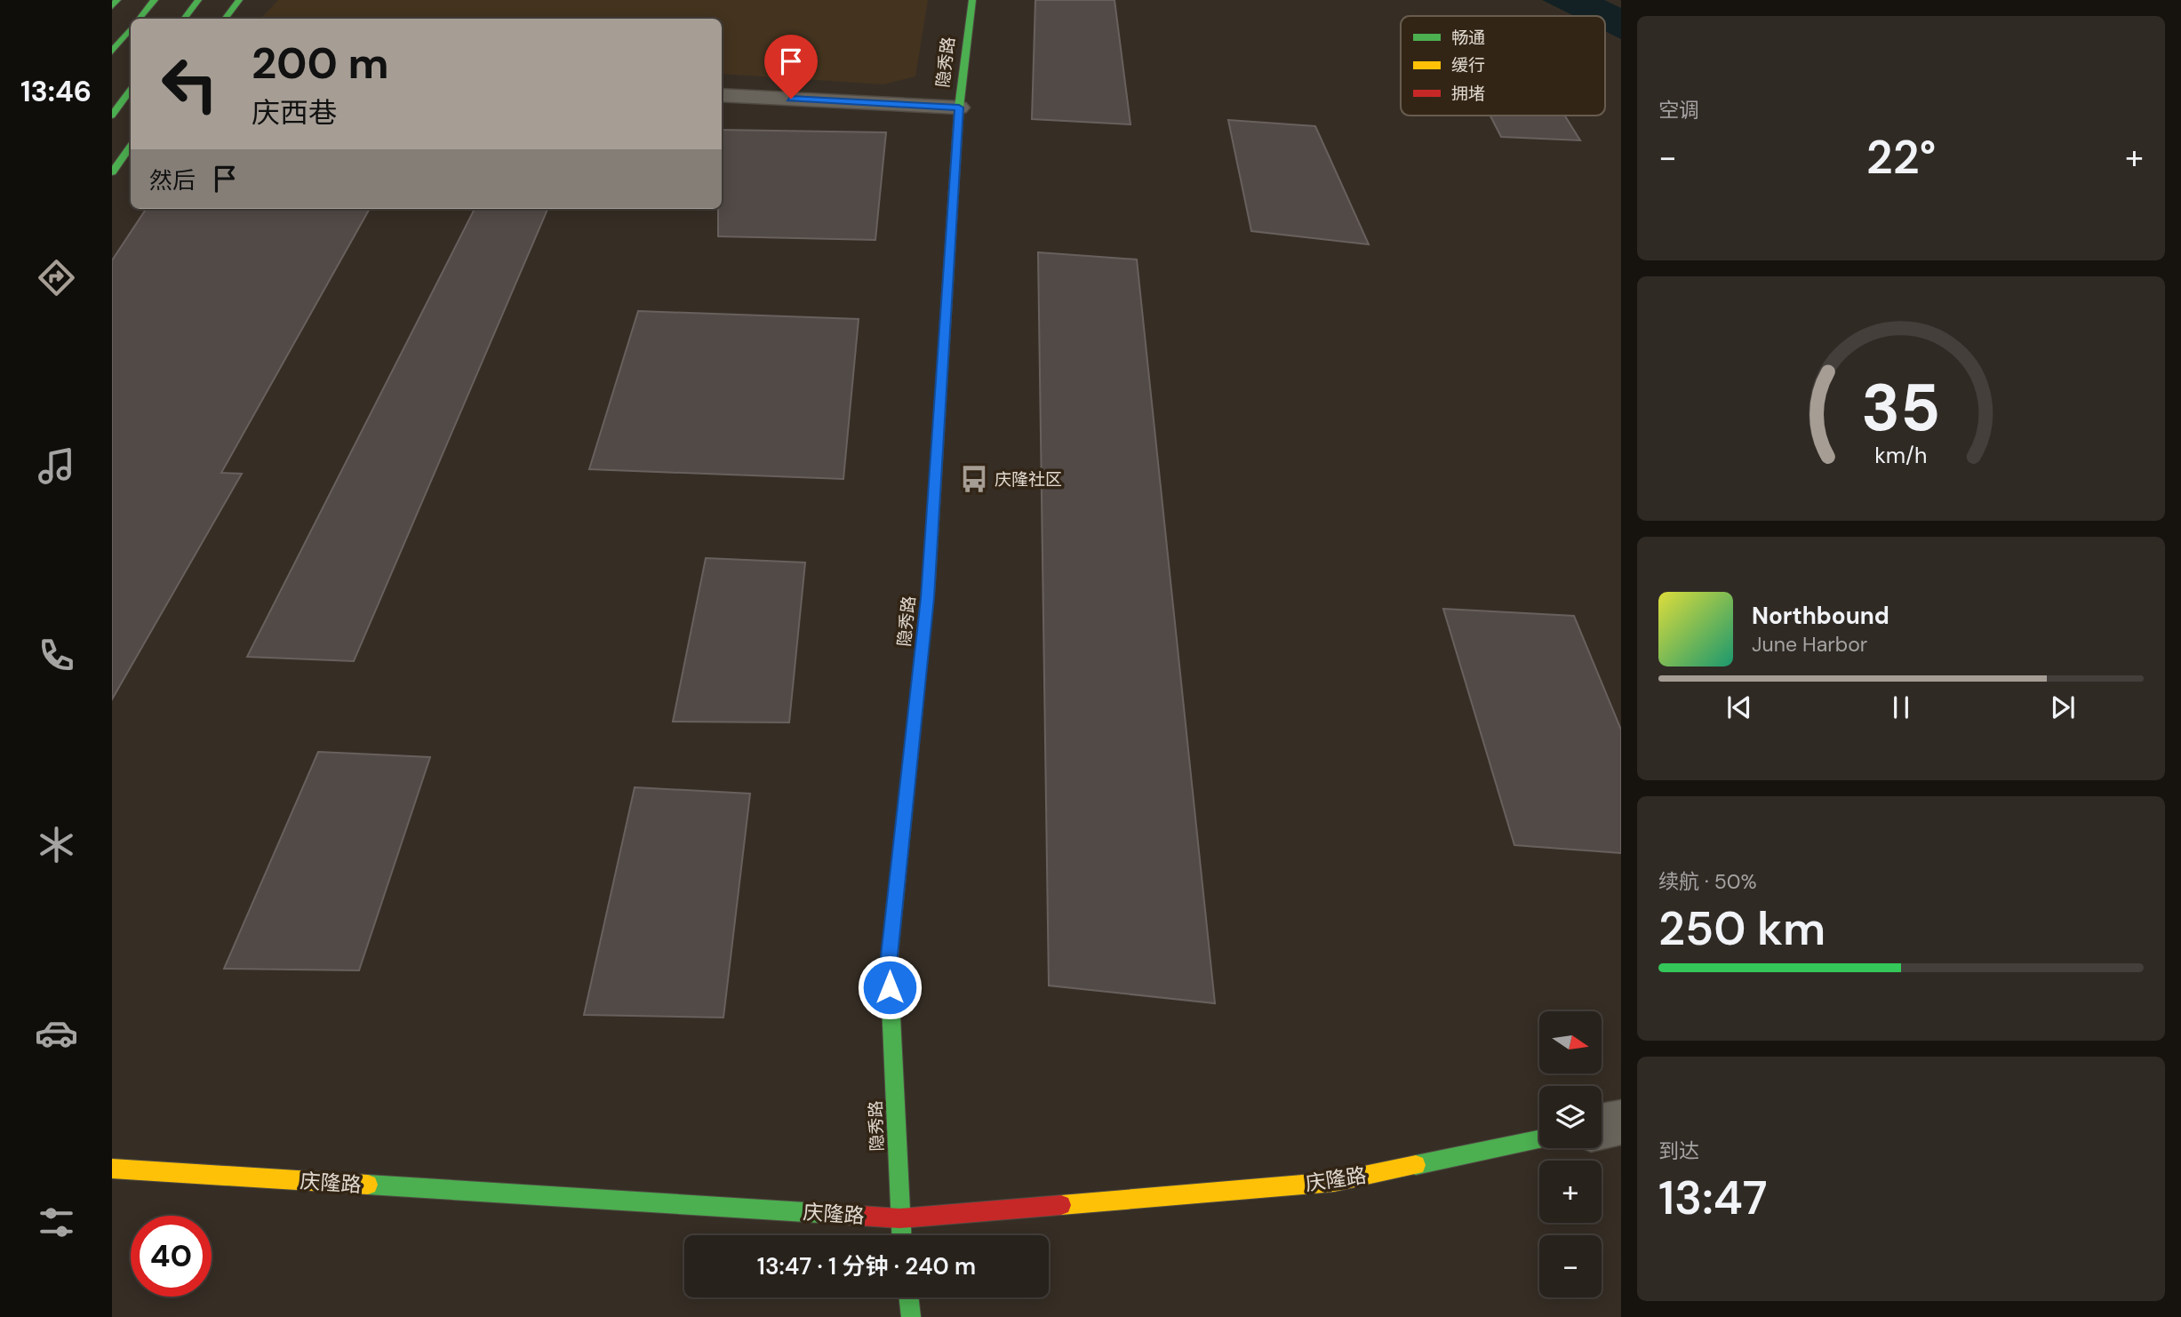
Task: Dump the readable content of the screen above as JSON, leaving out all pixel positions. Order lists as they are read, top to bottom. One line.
{"streets":{"street":["隐秀路","庆隆路"]},"crossings":[["隐秀路","庆隆路"]],"places":{"bus stop":["庆隆社区"]},"legend":["畅通","缓行","拥堵"],"north":"right","page":{"tabs":"13:46","tile":["空调",["续航 · 50%","250 km"],["到达","13:47"]],"turn":["200 m","庆西巷"],"heat":["−","22°","+"],"then":"然后","song":["Northbound","June Harbor"],"map_buttons":["+","−"],"limit":"40","trip":"13:47 · 1 分钟 · 240 m","gauge":["35","km/h"]}}
